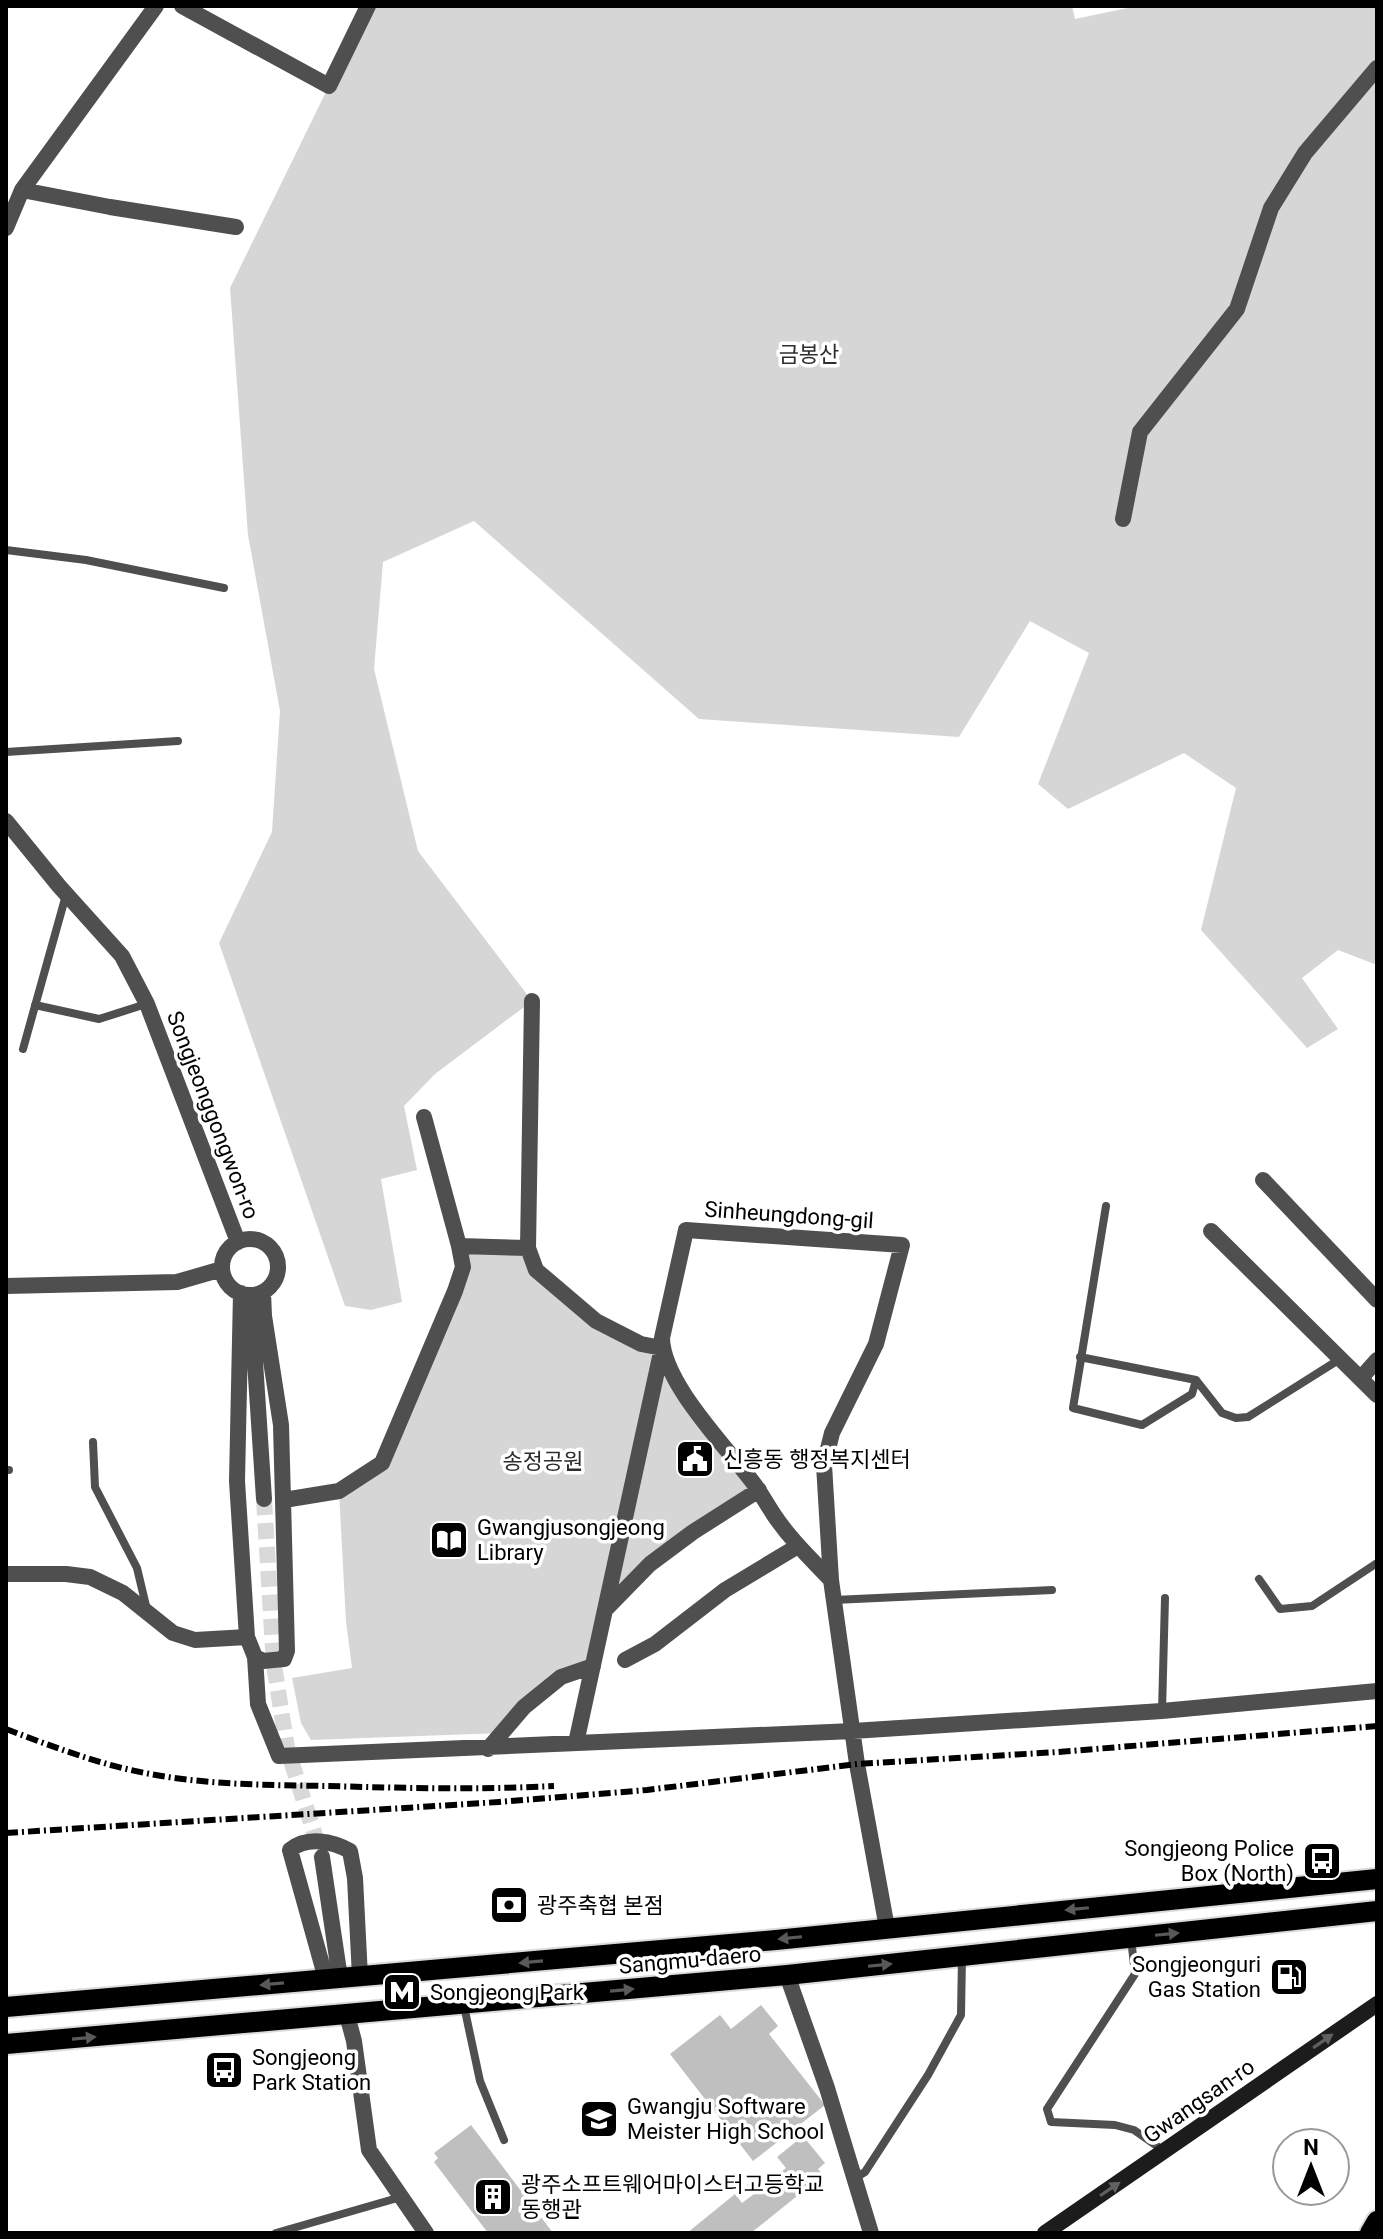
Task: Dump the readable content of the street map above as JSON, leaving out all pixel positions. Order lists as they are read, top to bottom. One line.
{"streets":{"main road":["Sangmu-daero","Gwangsan-ro"],"street":["Songjeonggongwon-ro","Sinheungdong-gil"]},"crossings":[["Sinheungdong-gil","Sangmu-daero"]],"one_way":["Gwangsan-ro"],"parks":["금봉산","송정공원"],"places":{"public building":["신흥동 행정복지센터"],"library":["Gwangjusongjeong Library"],"bus stop":["Songjeong Police Box (North)","Songjeong Park Station"],"bank":["광주축협 본점"],"fuel station":["Songjeonguri Gas Station"],"metro station":["Songjeong Park"],"school or university":["Gwangju Software Meister High School"],"building":["광주소프트웨어마이스터고등학교 동행관"]},"north":"top"}
